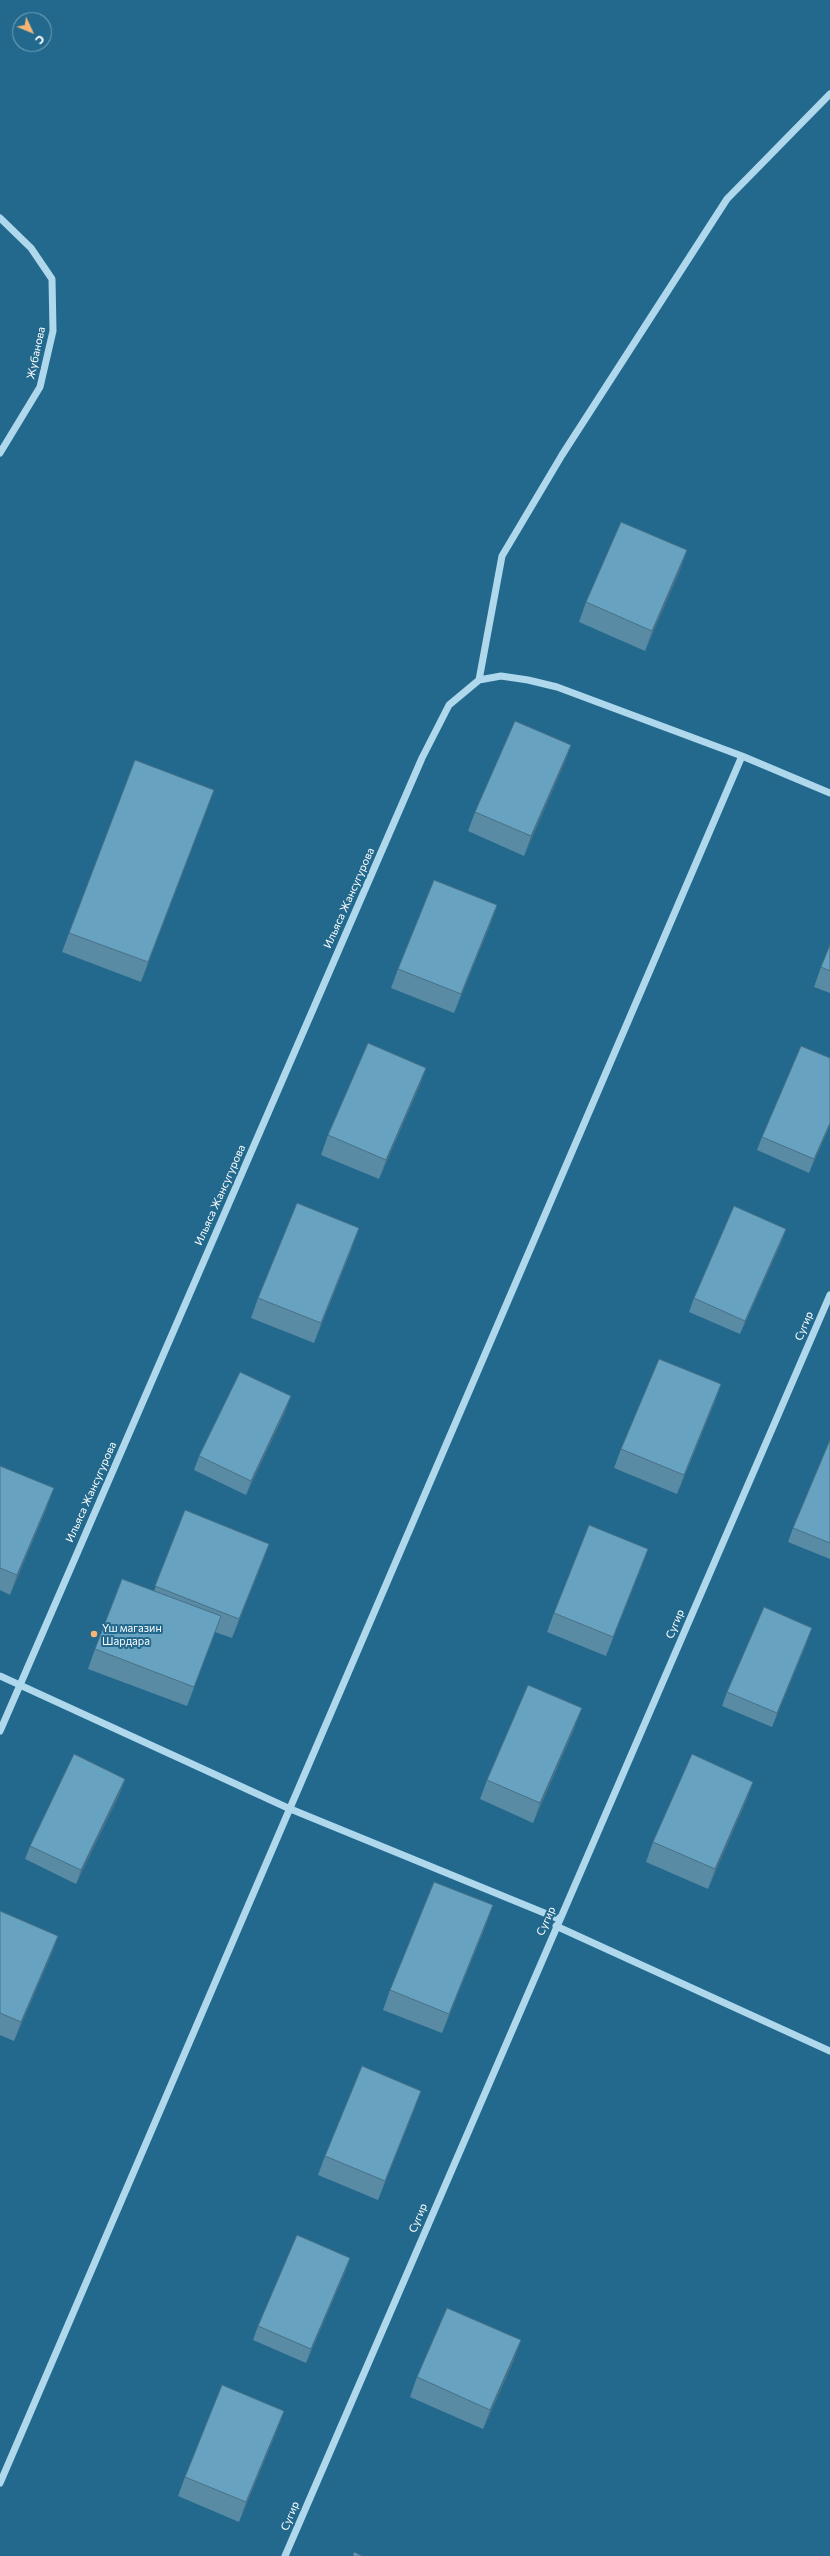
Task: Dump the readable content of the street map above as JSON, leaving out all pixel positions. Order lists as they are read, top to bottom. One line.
{"streets":{"street":["Жубанова","Ильяса Жансугурова","Сугир"]},"places":["Үш магазин Шардара"],"north":"bottom right"}
